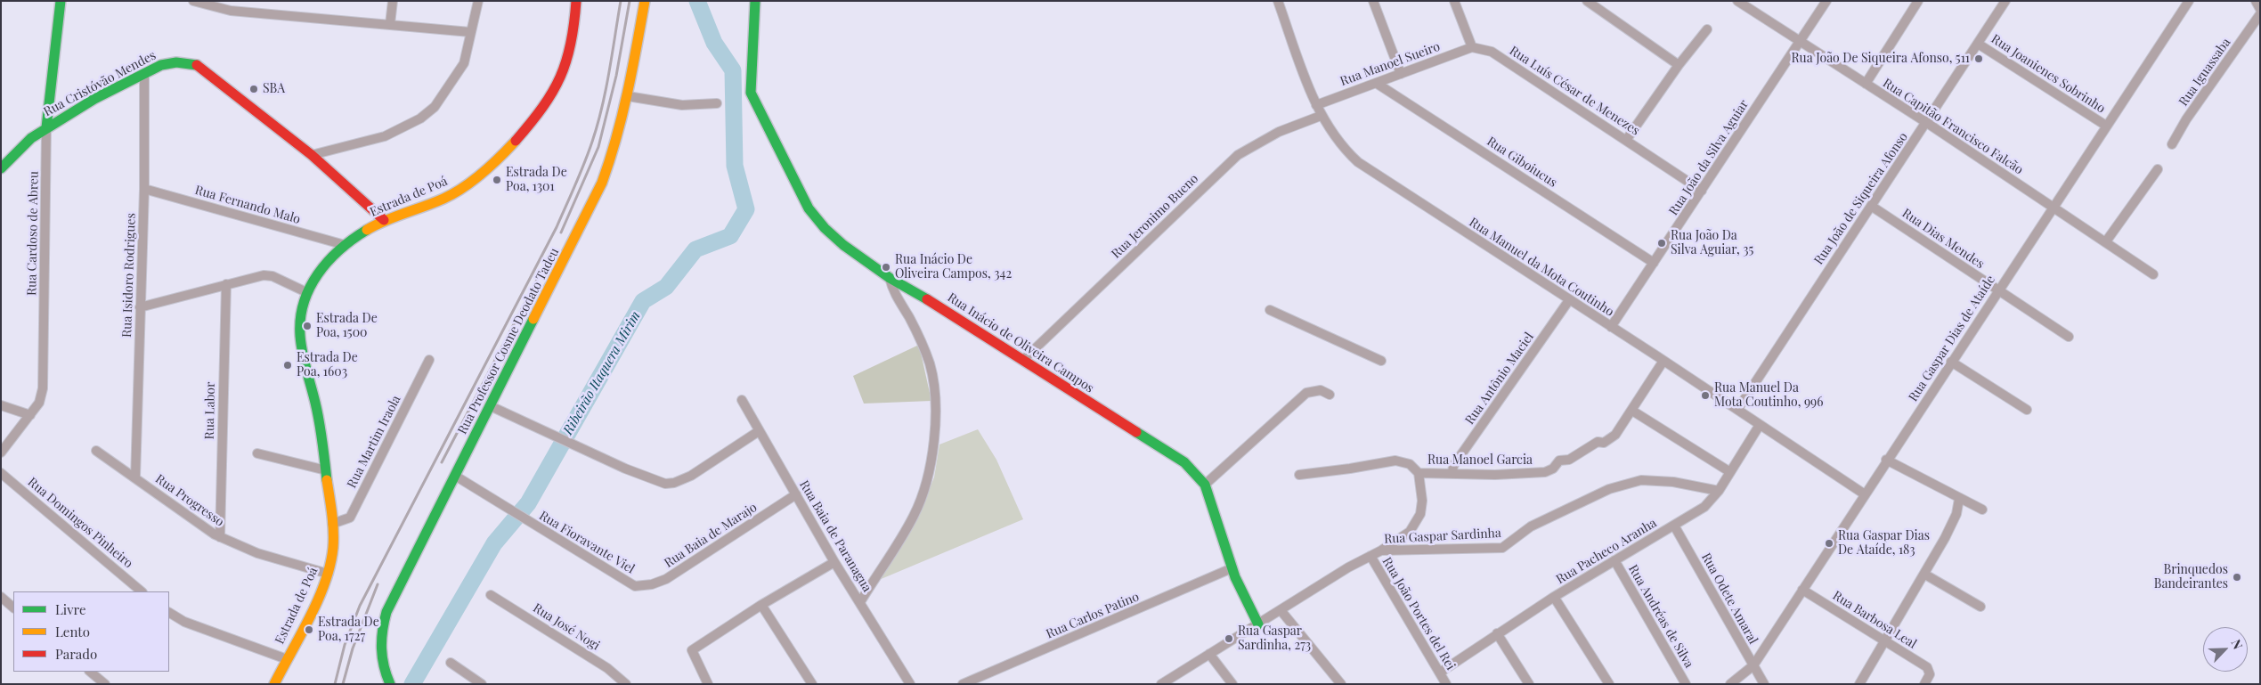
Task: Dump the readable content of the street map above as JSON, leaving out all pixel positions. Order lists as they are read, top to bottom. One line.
{"streets":{"main road":["Rua Cristóvão Mendes","Estrada de Poá","Rua Cardoso de Abreu","Rua Professor Cosme Deodato Tadeu","Rua Inácio de Oliveira Campos"],"street":["Rua Manoel Sueiro","Rua Iguassaba","Rua Joanienes Sobrinho","Rua Luís César de Menezes","Rua Capitão Francisco Falcão","Rua João da Silva Aguiar","Rua Giboiucus","Rua João de Siqueira Afonso","Rua Fernando Malo","Rua Jeronimo Bueno","Rua Dias Mendes","Rua Manuel da Mota Coutinho","Rua Isidoro Rodrigues","Rua Gaspar Dias de Ataíde","Rua Antônio Maciel","Rua Labor","Rua Martim Iraola","Rua Manoel Garcia","Rua Progresso","Rua Domingos Pinheiro","Rua Baia de Marajo","Rua Baia de Paranagua","Rua Gaspar Sardinha","Rua Fioravante Viel","Rua Pacheco Aranha","Rua Odete Amaral","Rua João Portes del Rei","Rua Carlos Patino","Rua Andréas de Silva","Rua Barbosa Leal","Rua José Nogi"]},"crossings":[["Rua Manoel Sueiro","Rua Luís César de Menezes"],["Rua Manoel Sueiro","Rua Giboiucus"],["Rua Manoel Sueiro","Rua Manuel da Mota Coutinho"],["Rua Joanienes Sobrinho","Rua João de Siqueira Afonso"],["Rua Joanienes Sobrinho","Rua Gaspar Dias de Ataíde"],["Rua Cristóvão Mendes","Estrada de Poá"],["Rua Cristóvão Mendes","Rua Cardoso de Abreu"],["Rua Cristóvão Mendes","Rua Isidoro Rodrigues"],["Rua Luís César de Menezes","Rua João da Silva Aguiar"],["Rua Capitão Francisco Falcão","Rua João da Silva Aguiar"],["Rua Capitão Francisco Falcão","Rua João de Siqueira Afonso"],["Rua Capitão Francisco Falcão","Rua Gaspar Dias de Ataíde"],["Rua João da Silva Aguiar","Rua Giboiucus"],["Rua João da Silva Aguiar","Rua Manuel da Mota Coutinho"],["Estrada de Poá","Rua Fernando Malo"],["Estrada de Poá","Rua Martim Iraola"],["Estrada de Poá","Rua Progresso"],["Rua João de Siqueira Afonso","Rua Dias Mendes"],["Rua João de Siqueira Afonso","Rua Manuel da Mota Coutinho"],["Rua Fernando Malo","Rua Isidoro Rodrigues"],["Rua Jeronimo Bueno","Rua Manuel da Mota Coutinho"],["Rua Jeronimo Bueno","Rua Inácio de Oliveira Campos"],["Rua Dias Mendes","Rua Gaspar Dias de Ataíde"],["Rua Manuel da Mota Coutinho","Rua Gaspar Dias de Ataíde"],["Rua Manuel da Mota Coutinho","Rua Antônio Maciel"],["Rua Manuel da Mota Coutinho","Rua Pacheco Aranha"],["Rua Isidoro Rodrigues","Rua Progresso"],["Rua Gaspar Dias de Ataíde","Rua Odete Amaral"],["Rua Gaspar Dias de Ataíde","Rua Barbosa Leal"],["Rua Professor Cosme Deodato Tadeu","Rua Fioravante Viel"],["Rua Inácio de Oliveira Campos","Rua Gaspar Sardinha"],["Rua Inácio de Oliveira Campos","Rua Carlos Patino"],["Rua Antônio Maciel","Rua Manoel Garcia"],["Rua Labor","Rua Progresso"],["Rua Baia de Marajo","Rua Baia de Paranagua"],["Rua Baia de Marajo","Rua Fioravante Viel"],["Rua Gaspar Sardinha","Rua Pacheco Aranha"],["Rua Gaspar Sardinha","Rua João Portes del Rei"],["Rua Pacheco Aranha","Rua Odete Amaral"],["Rua Pacheco Aranha","Rua João Portes del Rei"],["Rua Pacheco Aranha","Rua Andréas de Silva"]],"water":["Ribeirão Itaquera Mirim"],"places":["Rua João De Siqueira Afonso, 511","SBA","Estrada De Poa, 1301","Rua João Da Silva Aguiar, 35","Rua Inácio De Oliveira Campos, 342","Estrada De Poa, 1500","Estrada De Poa, 1603","Rua Manuel Da Mota Coutinho, 996","Rua Gaspar Dias De Ataíde, 183","Brinquedos Bandeirantes","Estrada De Poa, 1727","Rua Gaspar Sardinha, 273"],"legend":["Livre","Lento","Parado"],"north":"top right"}
